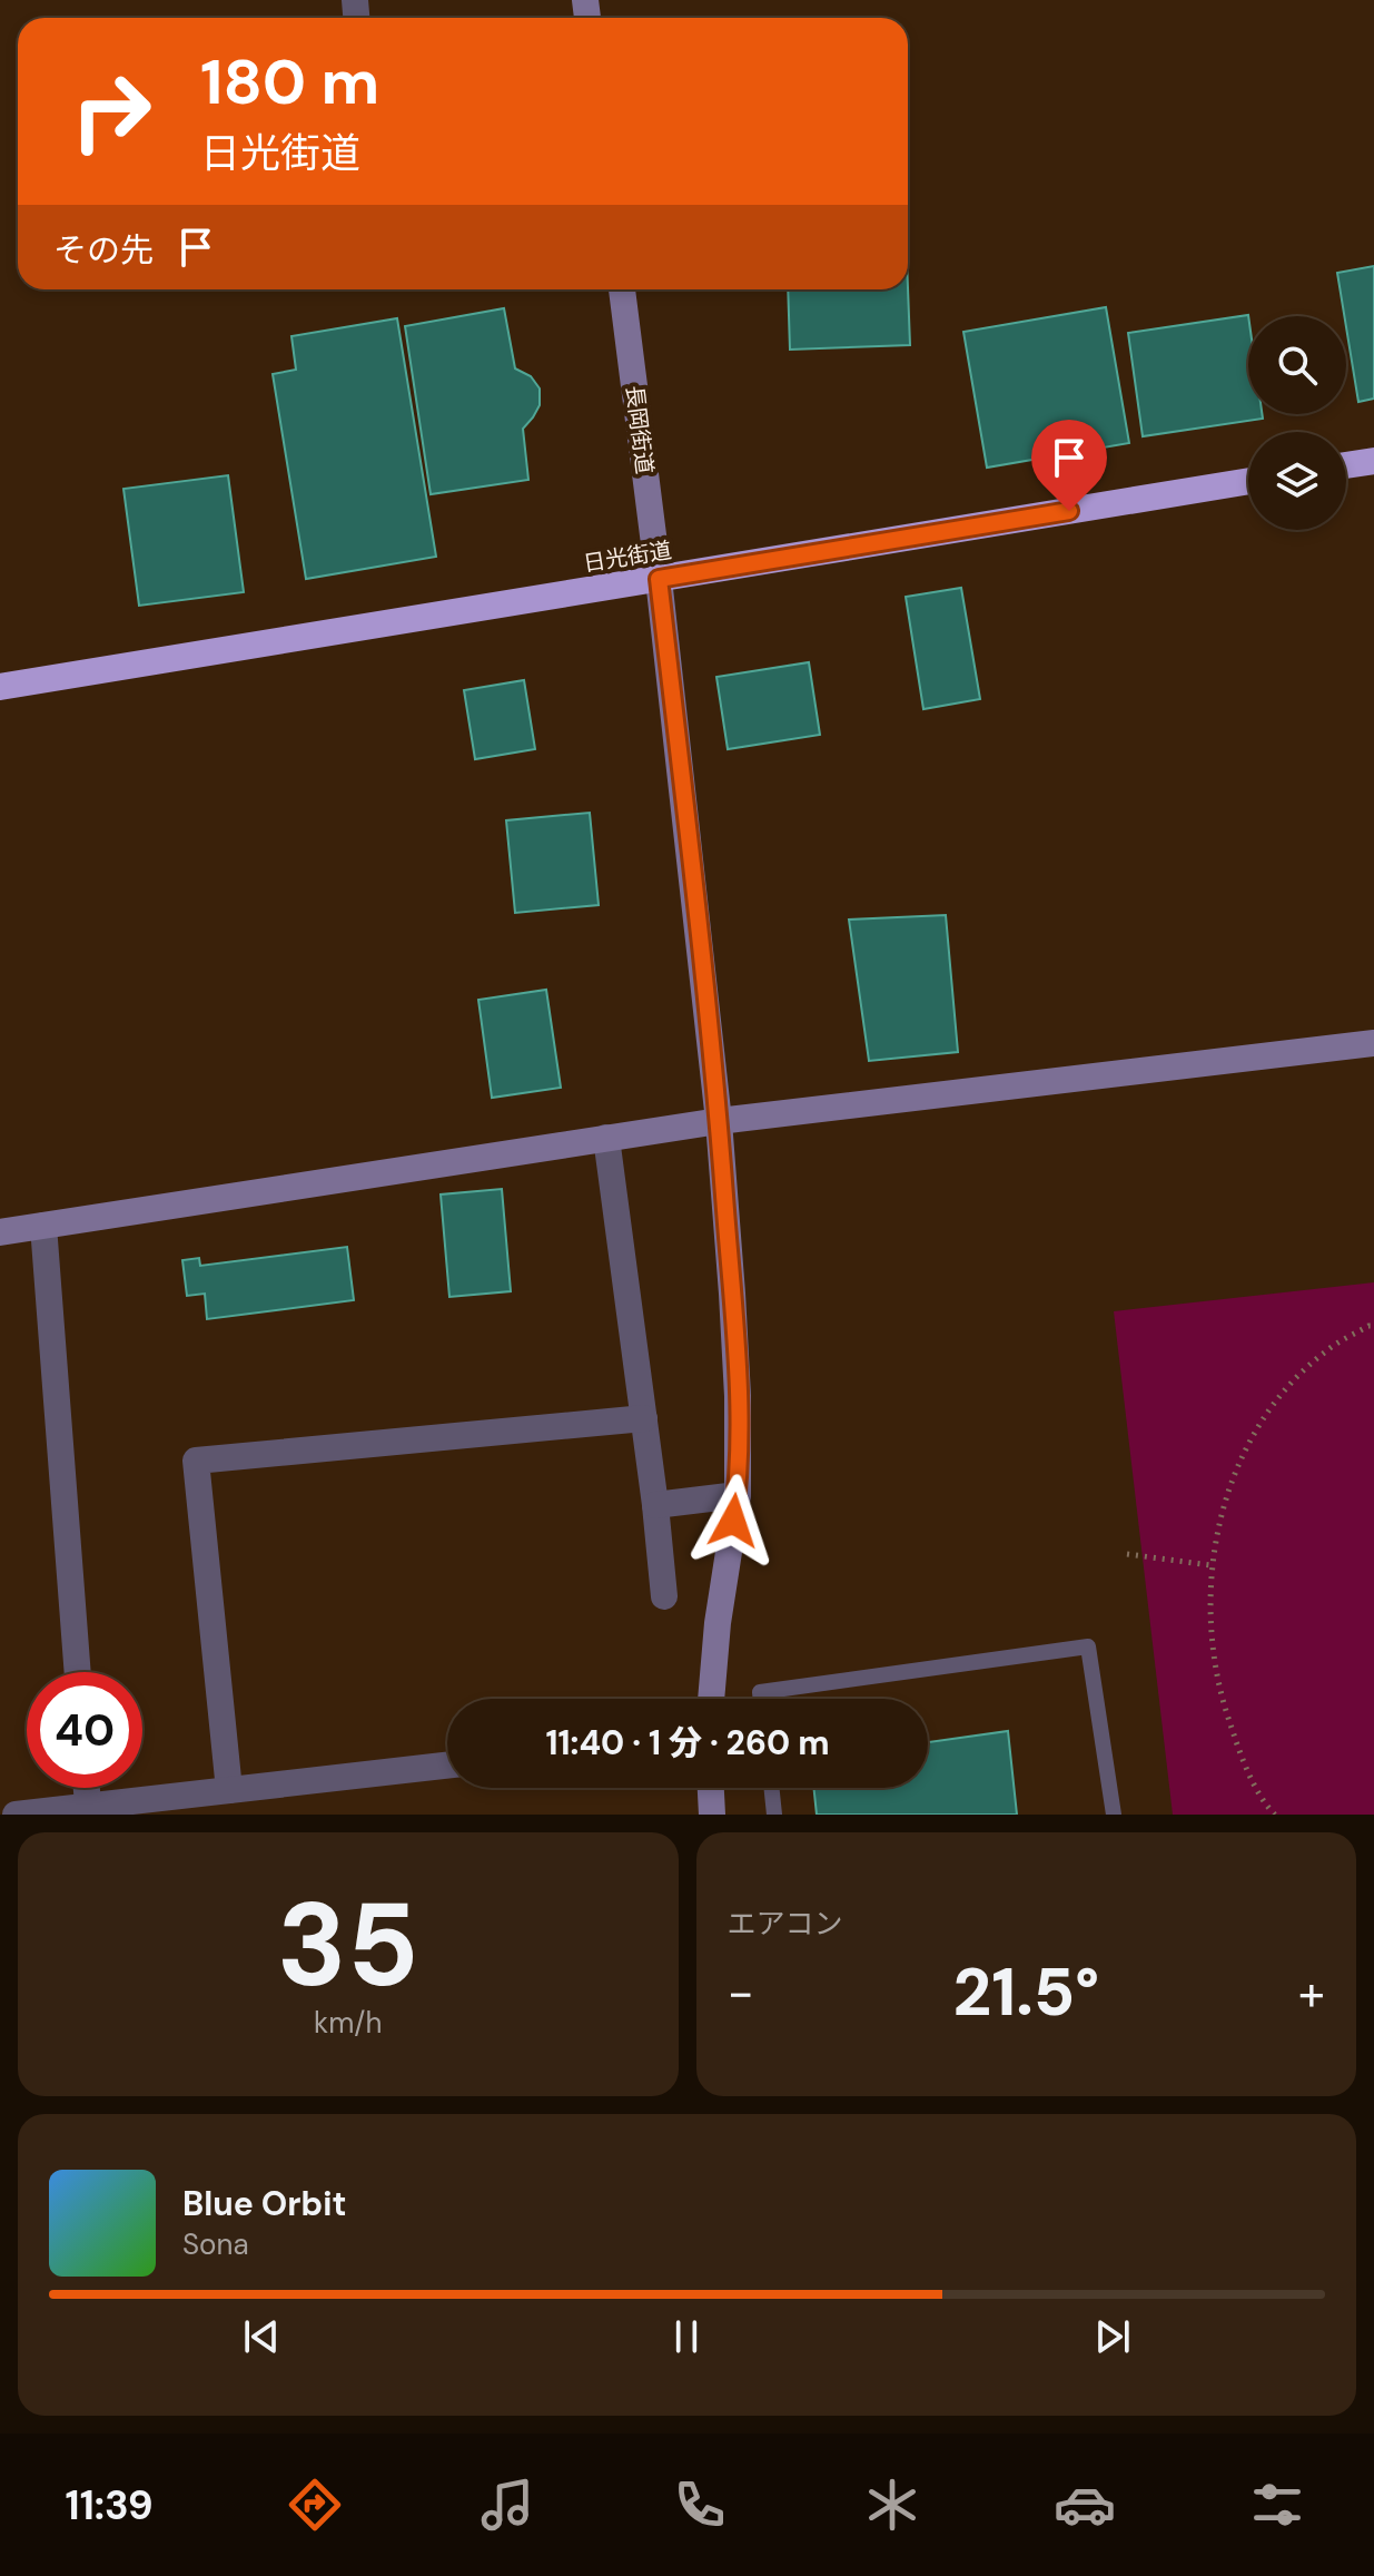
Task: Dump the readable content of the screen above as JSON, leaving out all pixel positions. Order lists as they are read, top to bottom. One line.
{"streets":{"highway":["日光街道"],"street":["長岡街道"]},"crossings":[["長岡街道","日光街道"]],"page":{"turn":["180 m","日光街道"],"then":"その先","limit":"40","trip":"11:40 · 1 分 · 260 m","tile":[["35","km/h"],"エアコン"],"heat":["−","21.5°","+"],"song":["Blue Orbit","Sona"],"tabs":"11:39"}}
